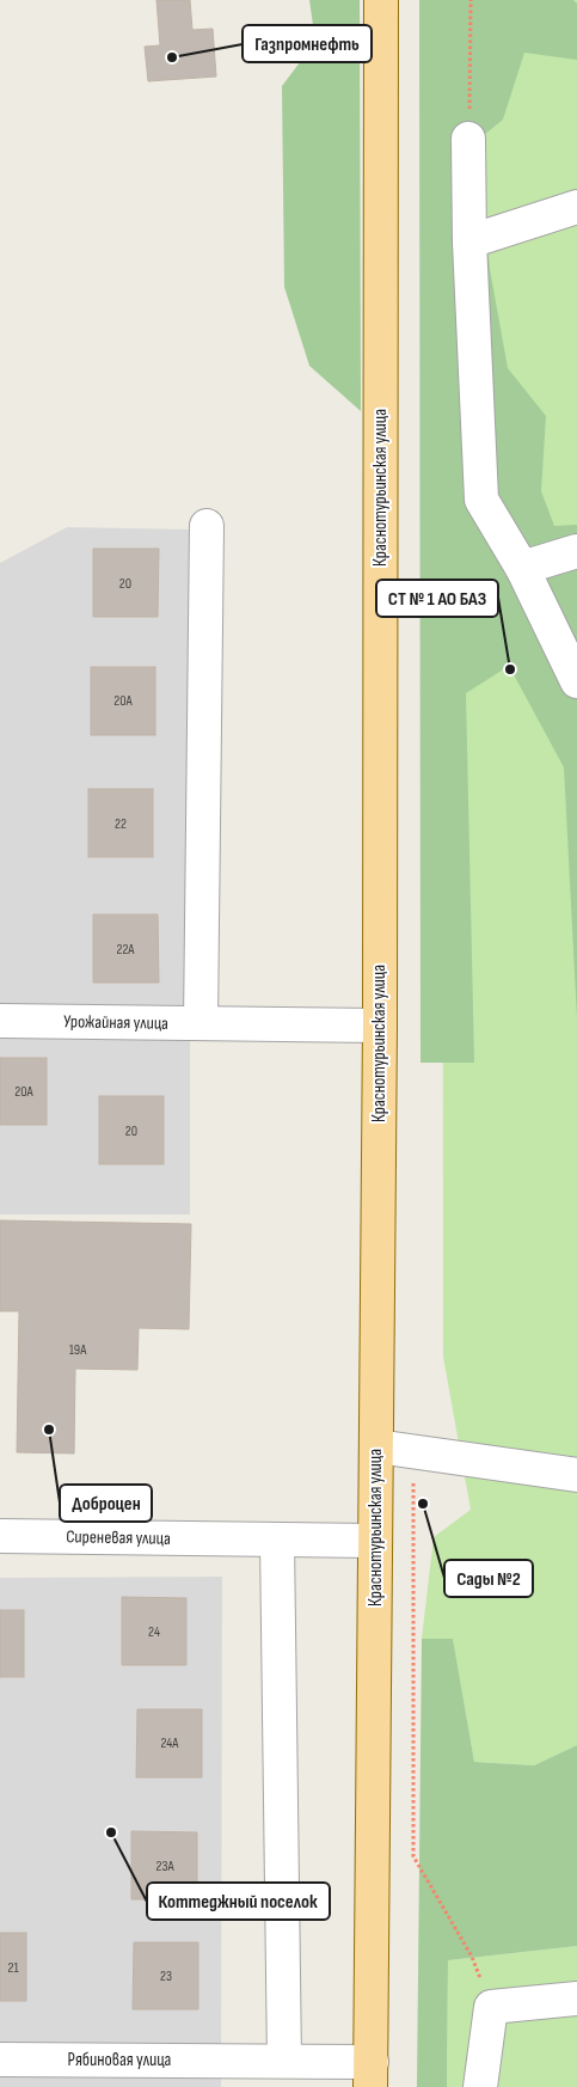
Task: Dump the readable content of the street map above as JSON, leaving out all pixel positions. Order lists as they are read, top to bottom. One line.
{"streets":{"main road":["Краснотурьинская улица"],"street":["Урожайная улица","Сиреневая улица","Рябиновая улица"]},"crossings":[["Краснотурьинская улица","Урожайная улица"],["Краснотурьинская улица","Сиреневая улица"],["Краснотурьинская улица","Рябиновая улица"]],"places":["Газпромнефть","СТ № 1 АО БАЗ","Доброцен","Сады №2","Коттеджный поселок"],"house_numbers":["20","20А","22","22А","20А","20","19А","24","24А","23А","21","23"]}
